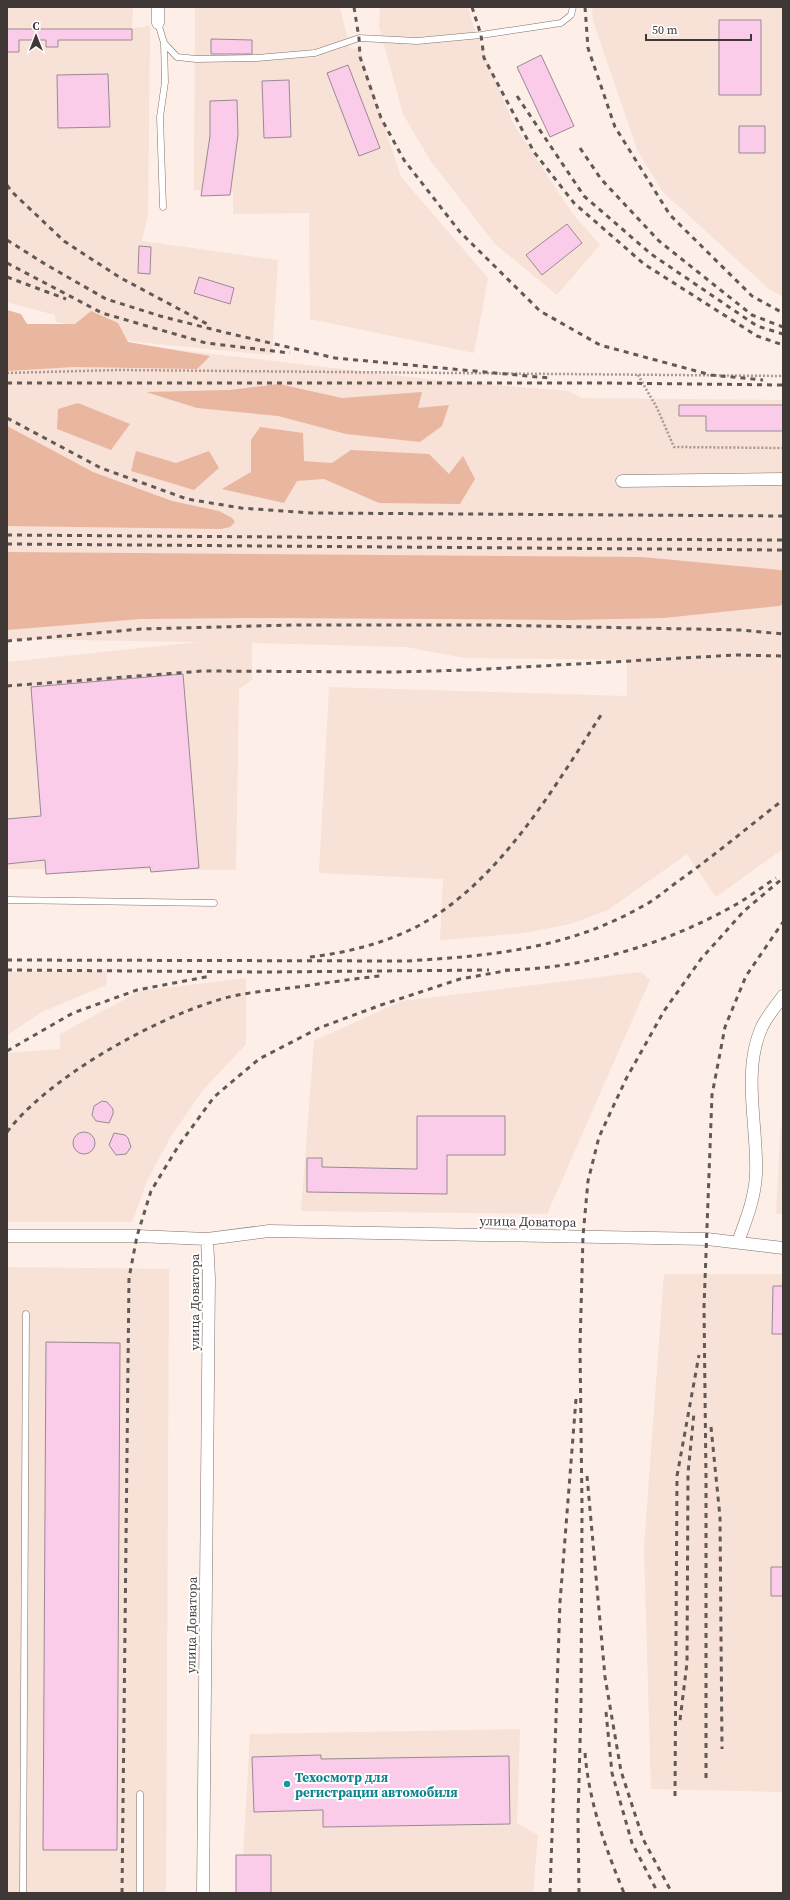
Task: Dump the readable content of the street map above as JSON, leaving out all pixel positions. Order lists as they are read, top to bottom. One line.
{"streets":{"street":["улица Доватора"]},"places":["Техосмотр для регистрации автомобиля"],"scale_bar":"50 m","north":"top"}
